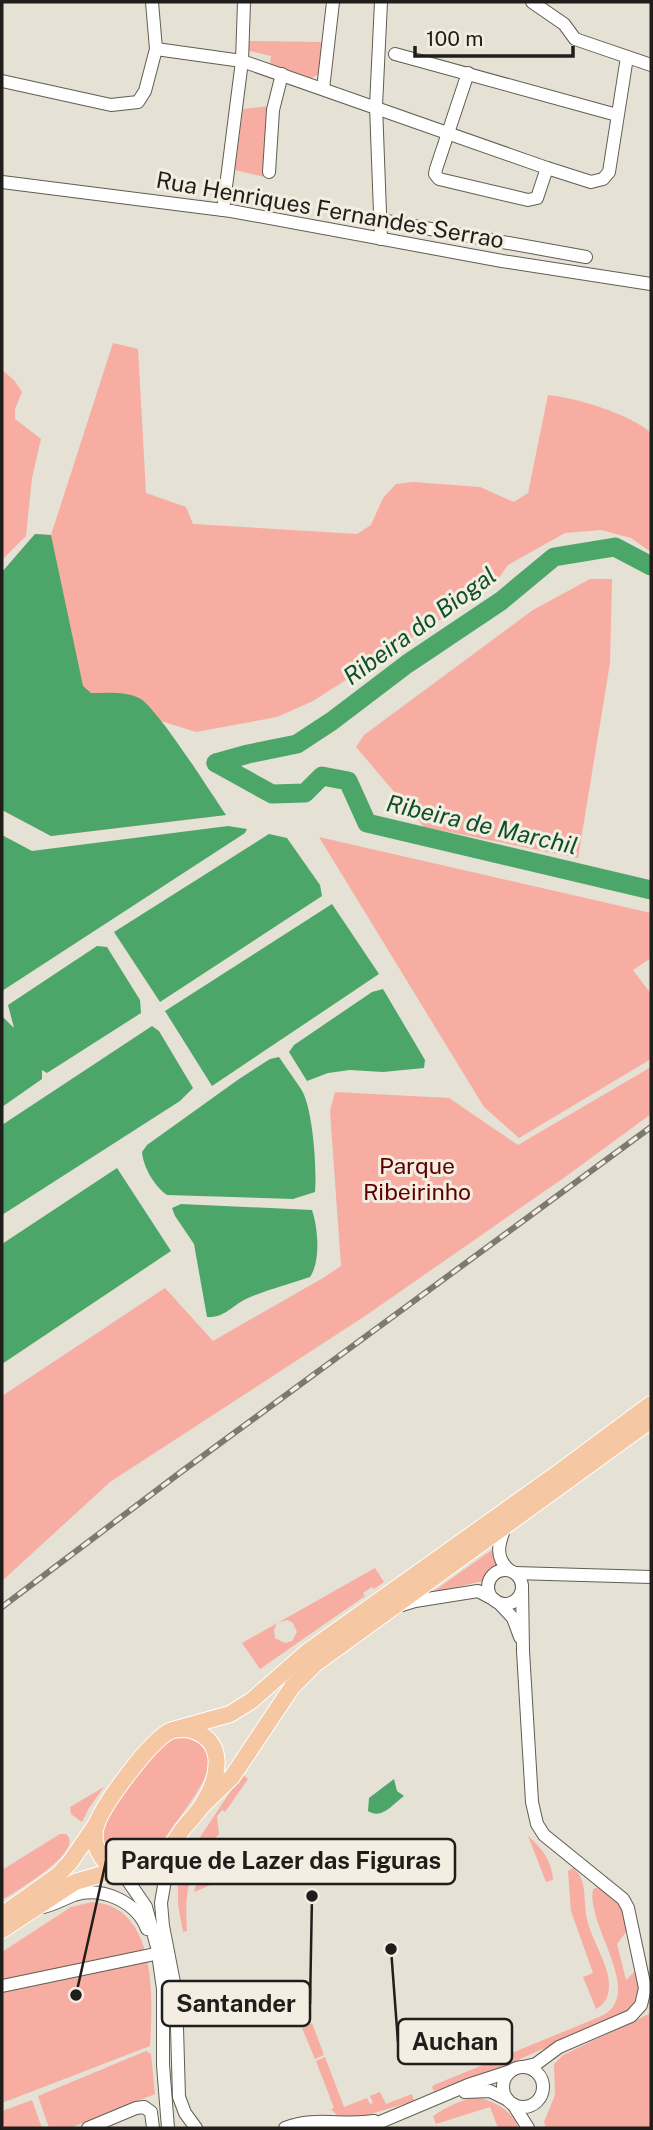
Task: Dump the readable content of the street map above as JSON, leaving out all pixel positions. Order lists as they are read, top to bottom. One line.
{"streets":{"street":["Rua Henriques Fernandes Serrao"]},"water":["Ribeira do Biogal","Ribeira de Marchil"],"parks":["Parque Ribeirinho"],"places":["Santander","Auchan","Parque de Lazer das Figuras"],"scale_bar":"100 m"}
